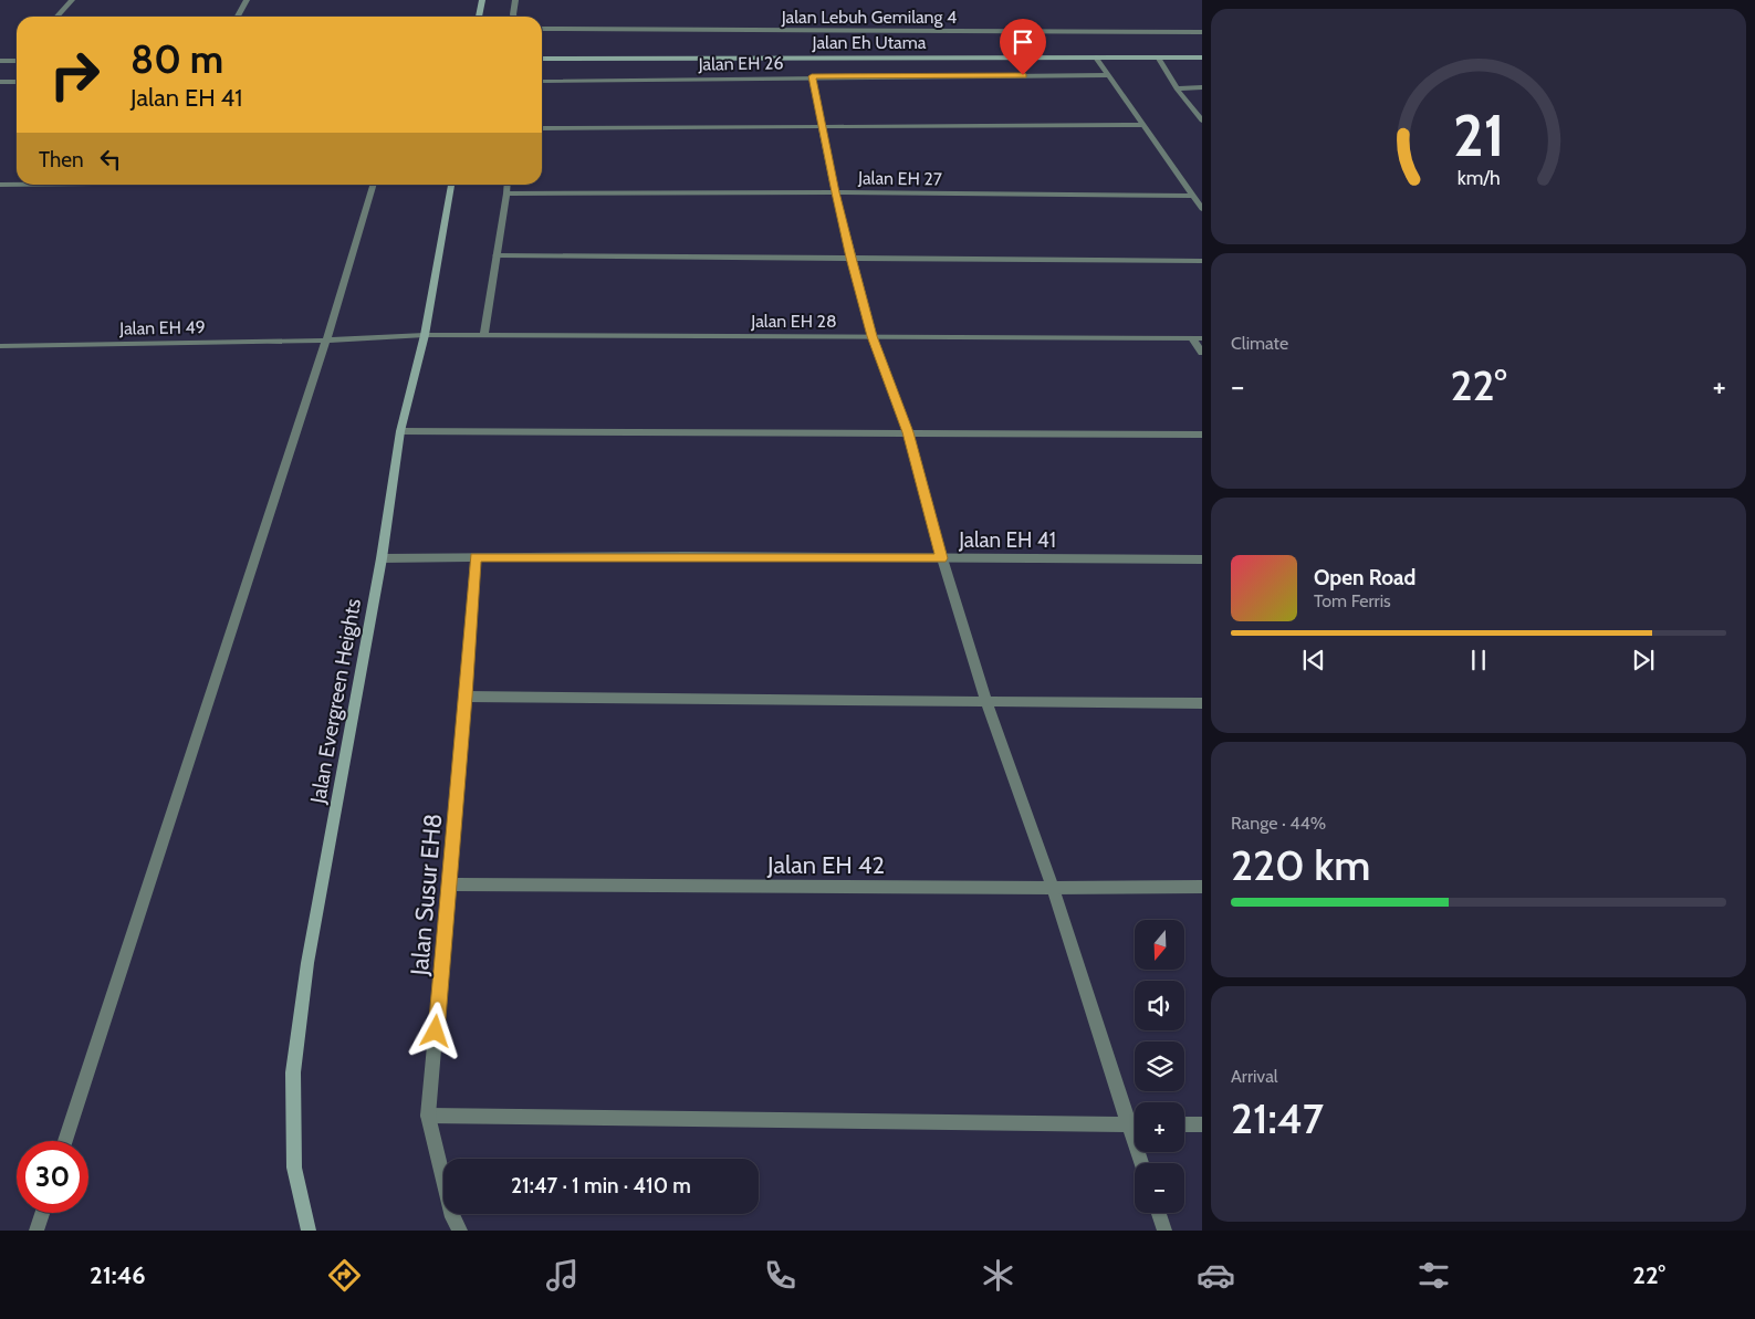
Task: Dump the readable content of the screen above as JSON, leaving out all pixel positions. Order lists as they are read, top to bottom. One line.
{"streets":{"street":["Jalan Lebuh Gemilang 4","Jalan Eh Utama","Jalan EH 26","Jalan EH 27","Jalan EH 28","Jalan EH 49","Jalan EH 41","Jalan Evergreen Heights","Jalan EH 42","Jalan Susur EH8"]},"crossings":[["Jalan EH 28","Jalan EH 49"],["Jalan EH 28","Jalan Evergreen Heights"],["Jalan EH 49","Jalan Evergreen Heights"],["Jalan EH 41","Jalan Evergreen Heights"],["Jalan EH 41","Jalan Susur EH8"],["Jalan EH 42","Jalan Susur EH8"]],"north":"bottom","page":{"turn":["80 m","Jalan EH 41"],"then":"Then","tile":["Climate",["Range · 44%","220 km"],["Arrival","21:47"]],"heat":["−","22°","+"],"song":["Open Road","Tom Ferris"],"map_buttons":["+","−"],"limit":"30","trip":"21:47 · 1 min · 410 m","tabs":["21:46","22°"],"gauge":["21","km/h"]}}
